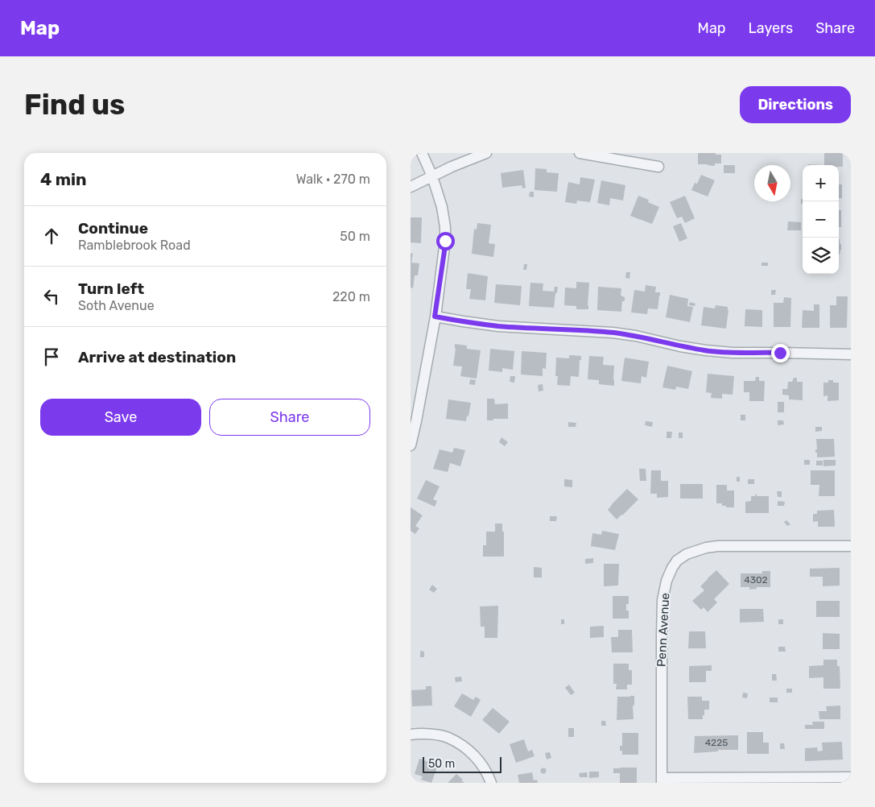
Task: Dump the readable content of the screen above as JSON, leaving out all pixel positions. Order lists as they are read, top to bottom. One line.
{"streets":{"street":["Penn Avenue"]},"house_numbers":["4302","4225"],"scale_bar":"50 m","north":"bottom","page":{"header":"Map","nav":["Map","Layers","Share"],"buttons":["Directions",["Save","Share"]],"title":"Find us","heading":["4 min","Walk · 270 m"],"map_buttons":["+","−"],"list":[["Continue","Ramblebrook Road","50 m"],["Turn left","Soth Avenue","220 m"],"Arrive at destination"],"scale":"50 m"}}
